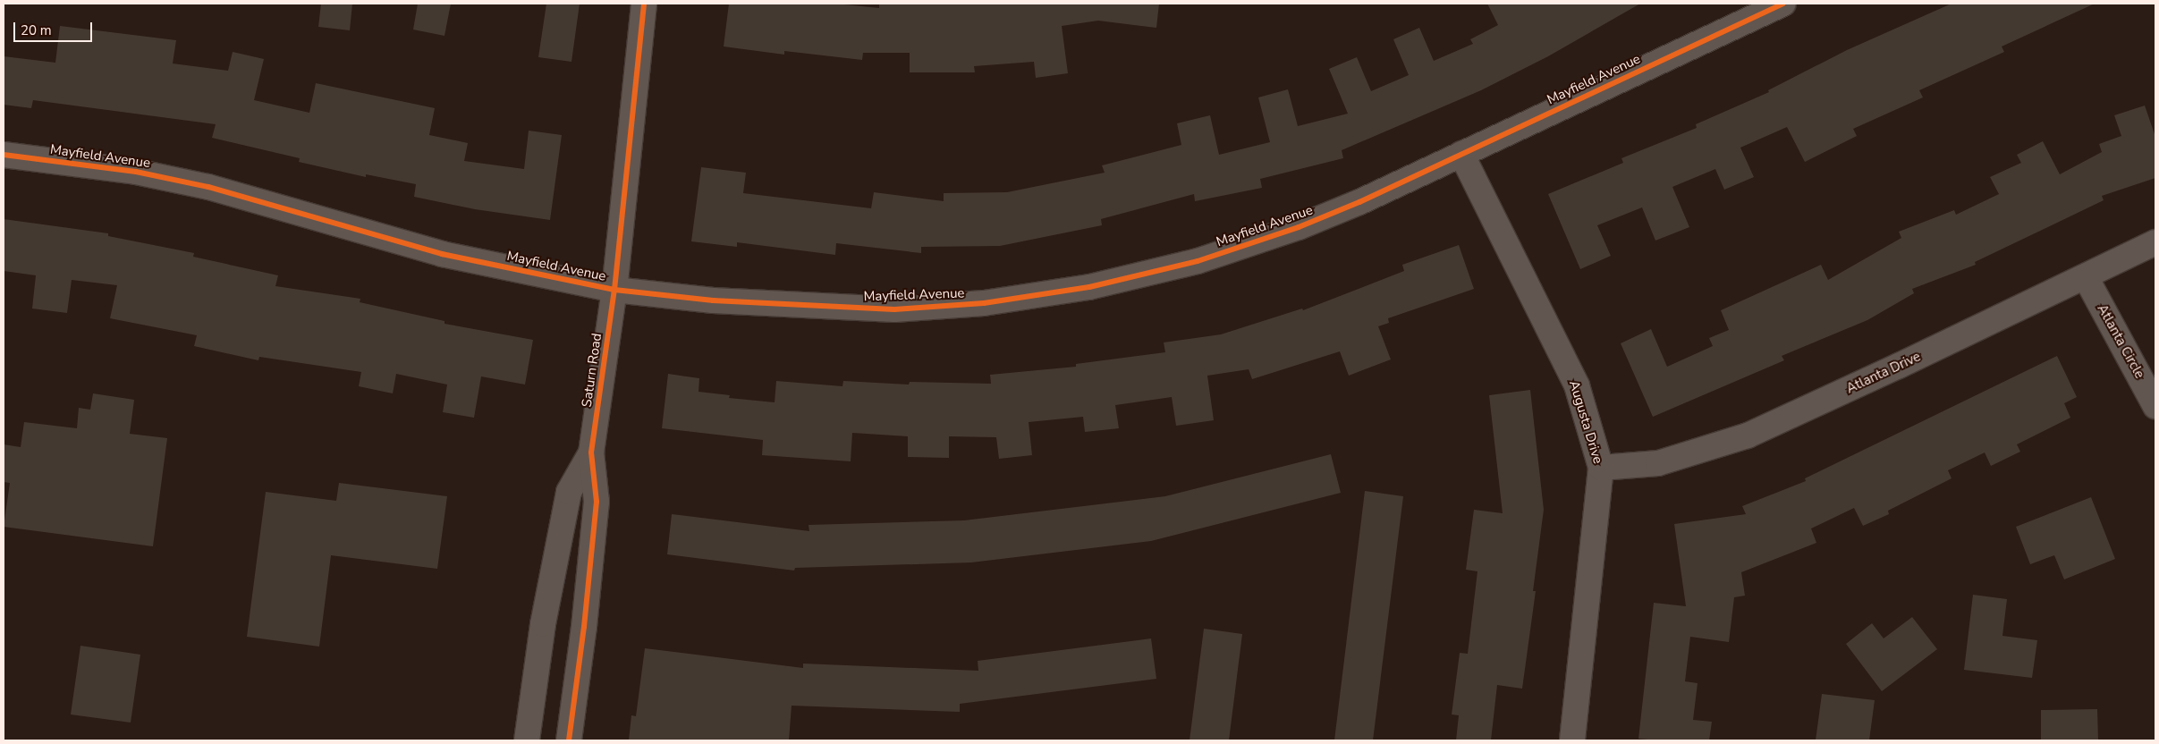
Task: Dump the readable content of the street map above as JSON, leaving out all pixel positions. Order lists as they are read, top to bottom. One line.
{"streets":{"street":["Mayfield Avenue","Atlanta Circle","Saturn Road","Atlanta Drive","Augusta Drive"]},"crossings":[["Mayfield Avenue","Saturn Road"],["Mayfield Avenue","Augusta Drive"],["Atlanta Circle","Atlanta Drive"],["Atlanta Drive","Augusta Drive"]],"scale_bar":"20 m"}
